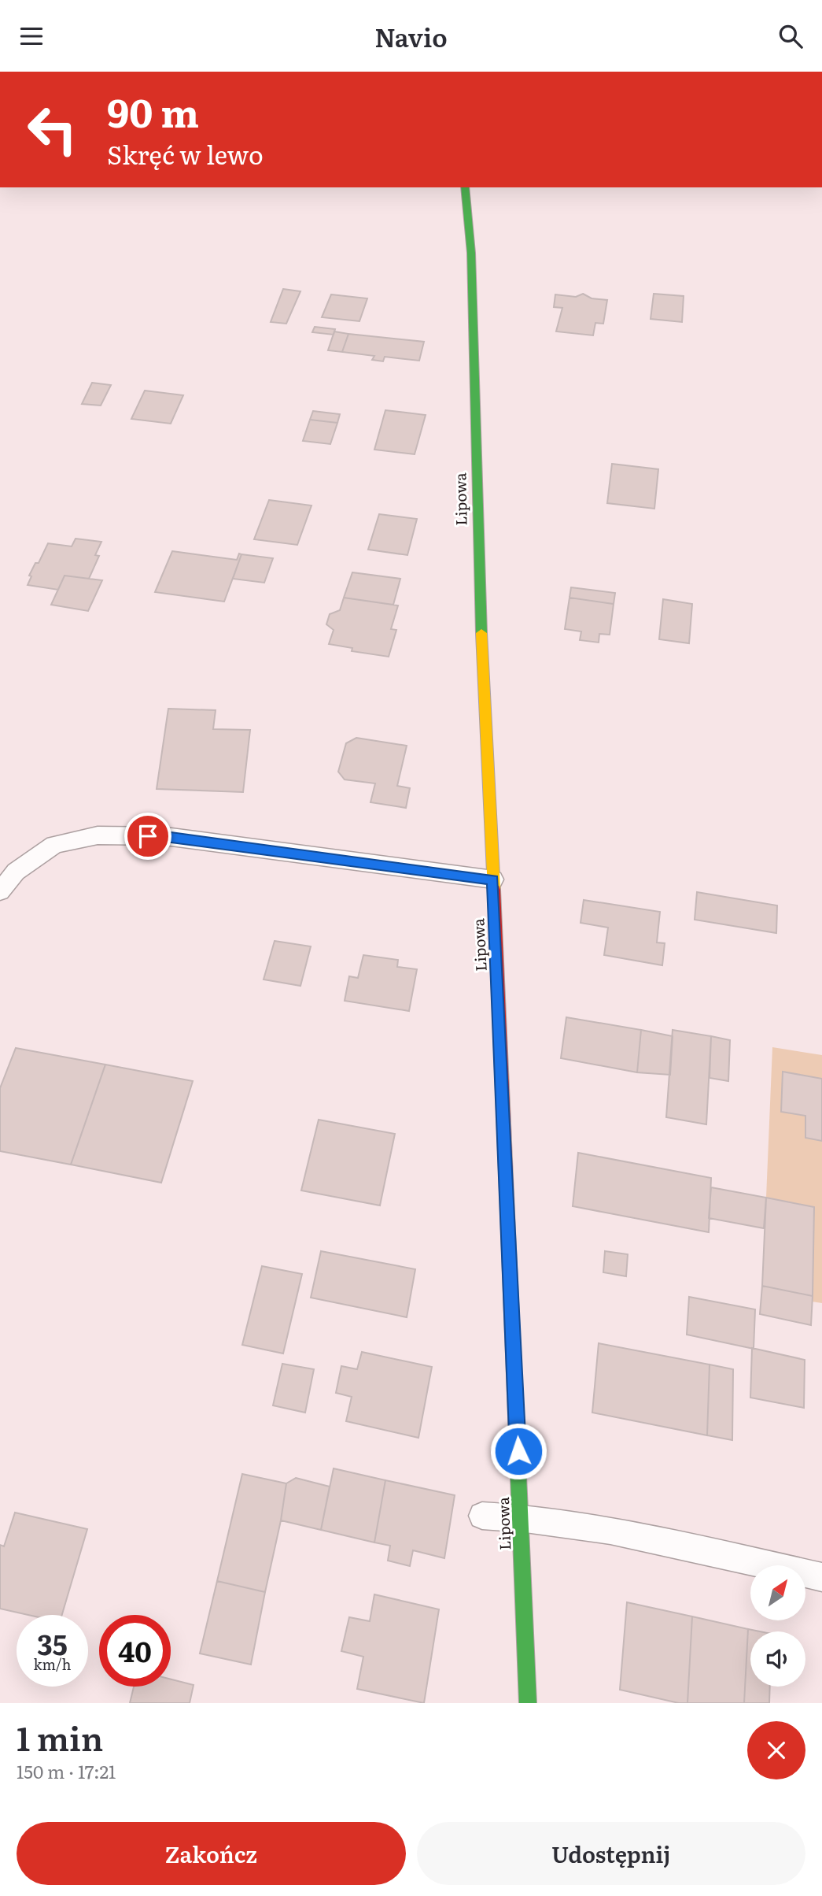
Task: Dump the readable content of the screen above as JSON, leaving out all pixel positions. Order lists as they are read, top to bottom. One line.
{"streets":{"street":["Lipowa"]},"north":"top right","page":{"header":"Navio","turn":["90 m","Skręć w lewo"],"speed":"35 km/h","limit":"40","heading":["1 min","150 m · 17:21"],"buttons":["Zakończ","Udostępnij"]}}
